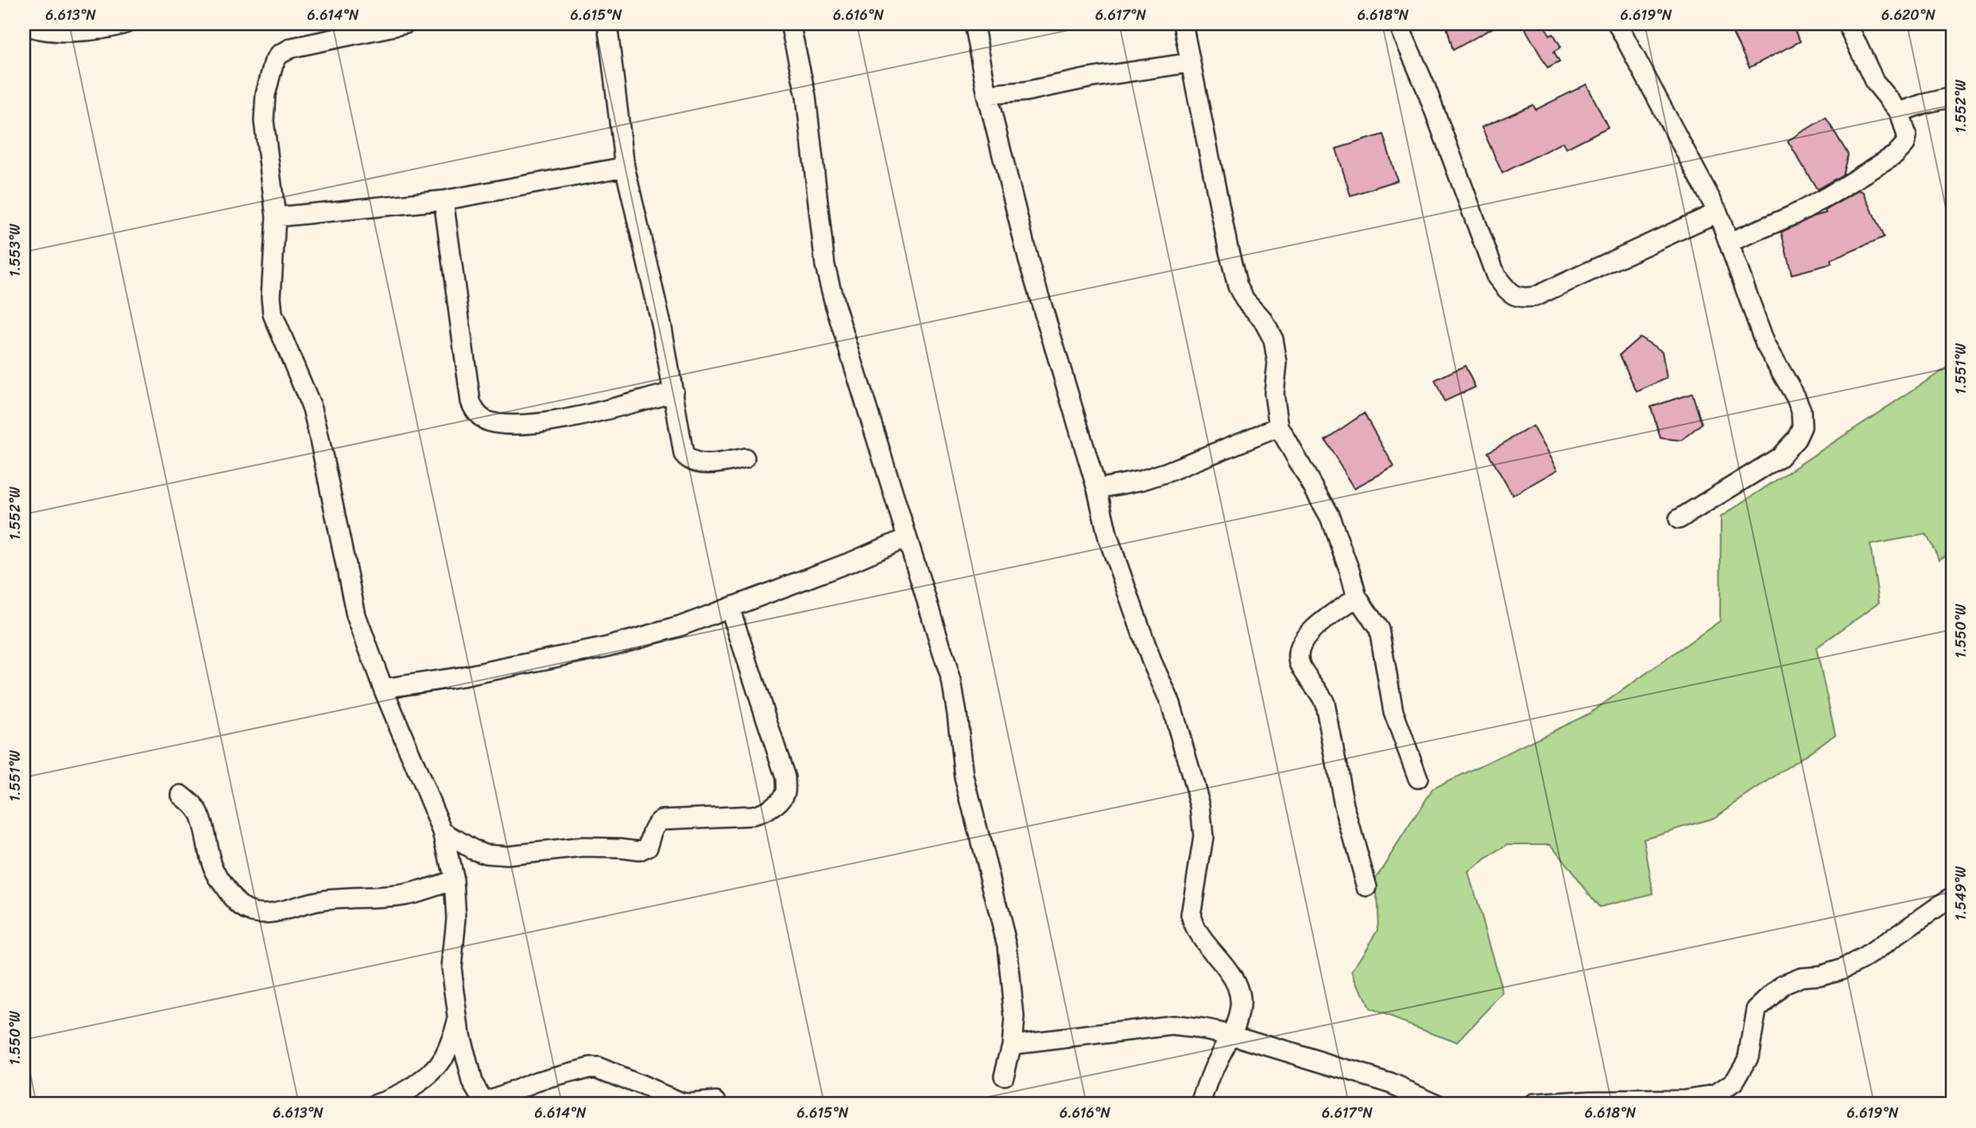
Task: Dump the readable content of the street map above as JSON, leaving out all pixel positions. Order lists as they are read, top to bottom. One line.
{"coordinates":["6.613°N","6.614°N","6.615°N","6.616°N","6.617°N","6.618°N","6.619°N","6.620°N","1.552°W","1.553°W","1.551°W","1.550°W","1.549°W"]}
